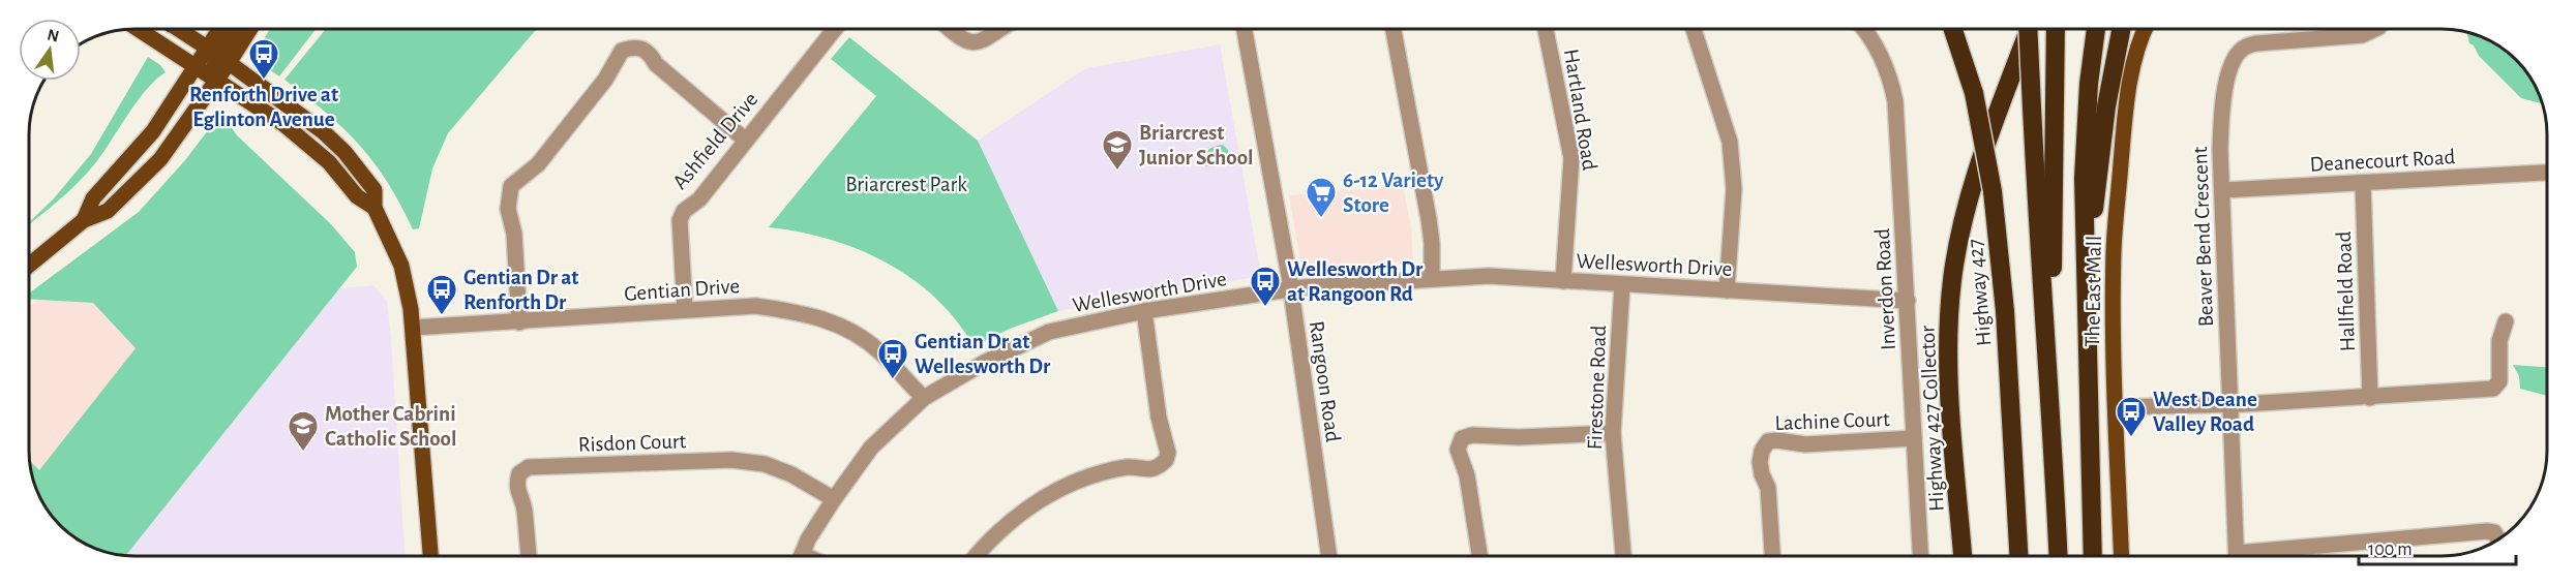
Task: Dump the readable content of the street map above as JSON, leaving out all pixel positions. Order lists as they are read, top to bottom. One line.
{"streets":{"highway":["Highway 427","Highway 427 Collector"],"main road":["The East Mall"],"street":["Hartland Road","Ashfield Drive","Deanecourt Road","Beaver Bend Crescent","Wellesworth Drive","Gentian Drive","Inverdon Road","Hallfield Road","Rangoon Road","Firestone Road","Lachine Court","Risdon Court"]},"crossings":[["Hartland Road","Wellesworth Drive"],["Ashfield Drive","Gentian Drive"],["Deanecourt Road","Beaver Bend Crescent"],["Deanecourt Road","Hallfield Road"],["Wellesworth Drive","Gentian Drive"],["Wellesworth Drive","Inverdon Road"],["Wellesworth Drive","Rangoon Road"],["Wellesworth Drive","Firestone Road"],["Wellesworth Drive","Risdon Court"],["Inverdon Road","Lachine Court"]],"parks":["Briarcrest Park"],"places":{"bus stop":["Renforth Drive at Eglinton Avenue","Wellesworth Dr at Rangoon Rd","Gentian Dr at Renforth Dr","Gentian Dr at Wellesworth Dr","West Deane Valley Road"],"school or university":["Briarcrest Junior School","Mother Cabrini Catholic School"],"supermarket":["6-12 Variety Store"]},"scale_bar":"100 m","north":"top"}
